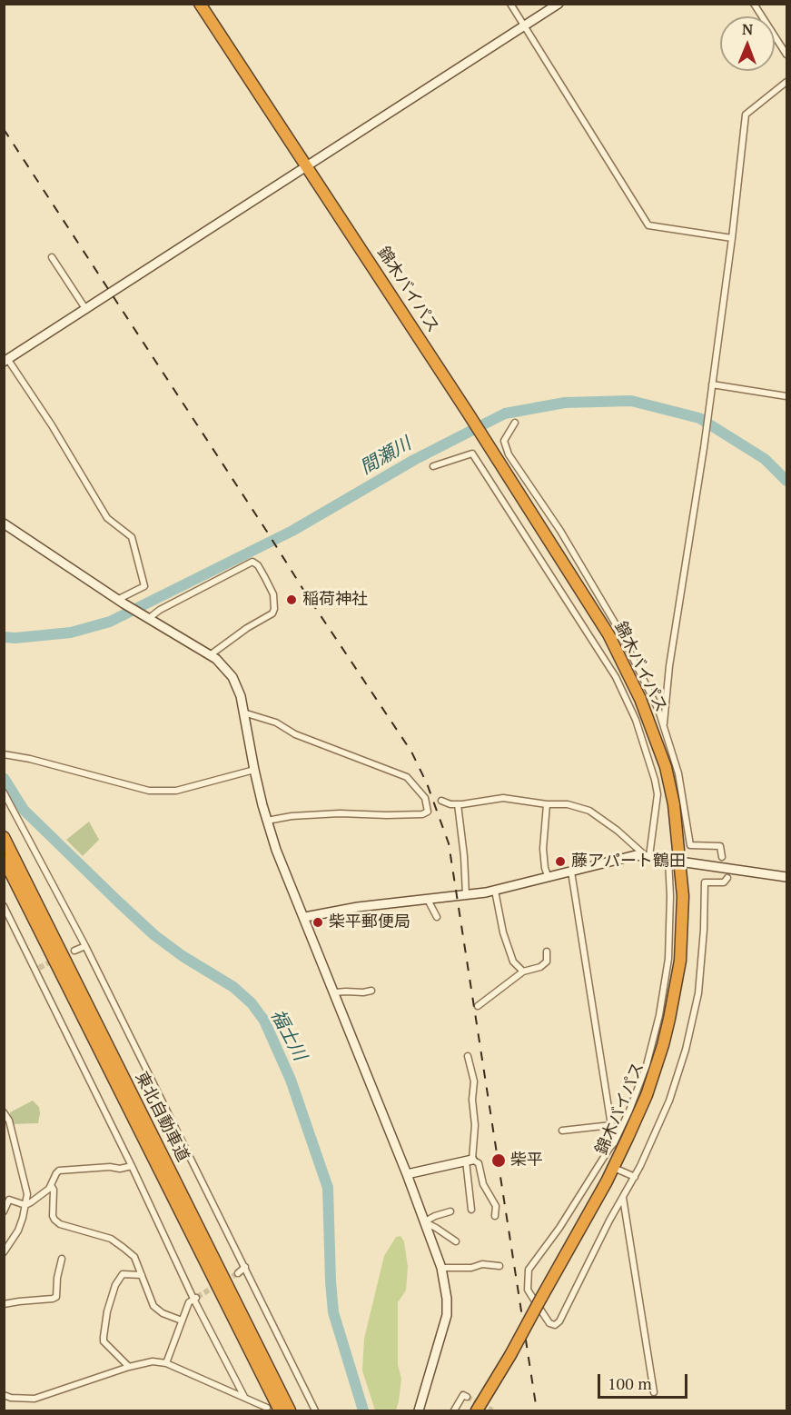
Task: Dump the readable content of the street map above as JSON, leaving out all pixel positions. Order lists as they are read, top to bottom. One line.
{"streets":{"highway":["錦木バイパス","東北自動車道"]},"water":["間瀬川","福士川"],"places":["稲荷神社","藤アパート鶴田","柴平郵便局","柴平"],"scale_bar":"100 m","north":"top"}
